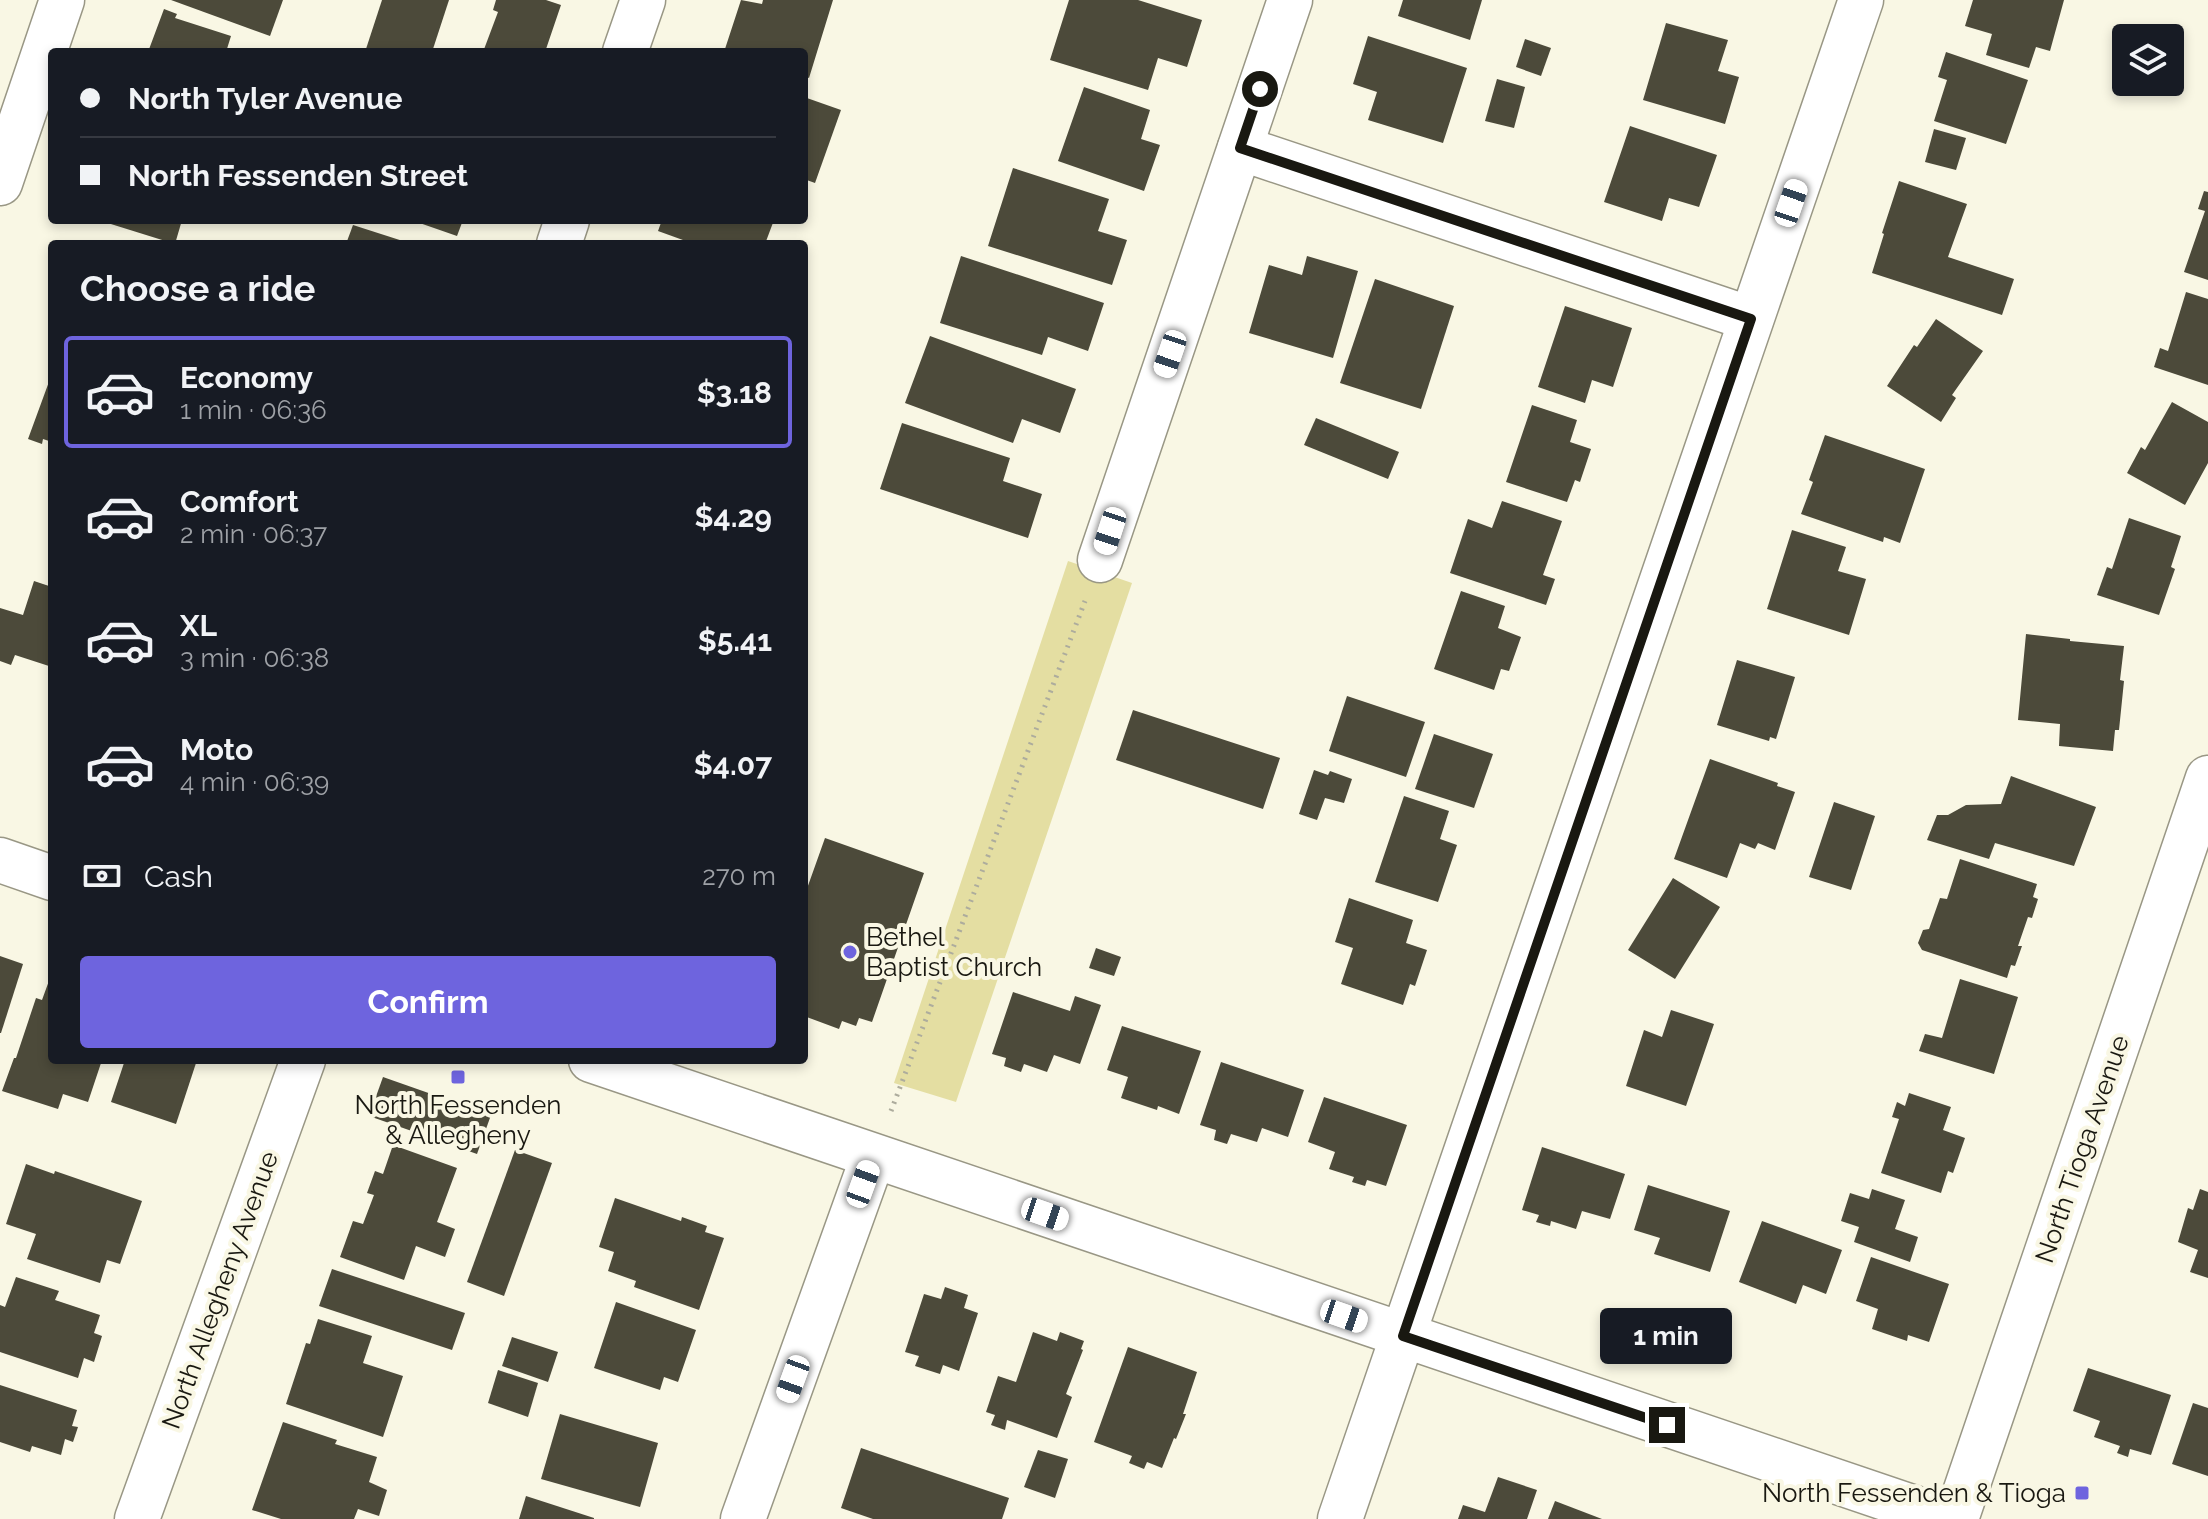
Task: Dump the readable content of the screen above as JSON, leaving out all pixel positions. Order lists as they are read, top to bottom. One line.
{"streets":{"street":["North Tioga Avenue","North Allegheny Avenue"]},"places":{"other":["Bethel Baptist Church"],"transit":["North Fessenden & Allegheny","North Fessenden & Tioga"]},"page":{"banner":["North Tyler Avenue","North Fessenden Street"],"heading":"Choose a ride","list":[{"name":"Economy","note":"1 min · 06:36","value":"$3.18"},{"name":"Comfort","note":"2 min · 06:37","value":"$4.29"},{"name":"XL","note":"3 min · 06:38","value":"$5.41"},{"name":"Moto","note":"4 min · 06:39","value":"$4.07"}],"pay":["Cash","270 m"],"buttons":"Confirm","bubble":"1 min"}}
